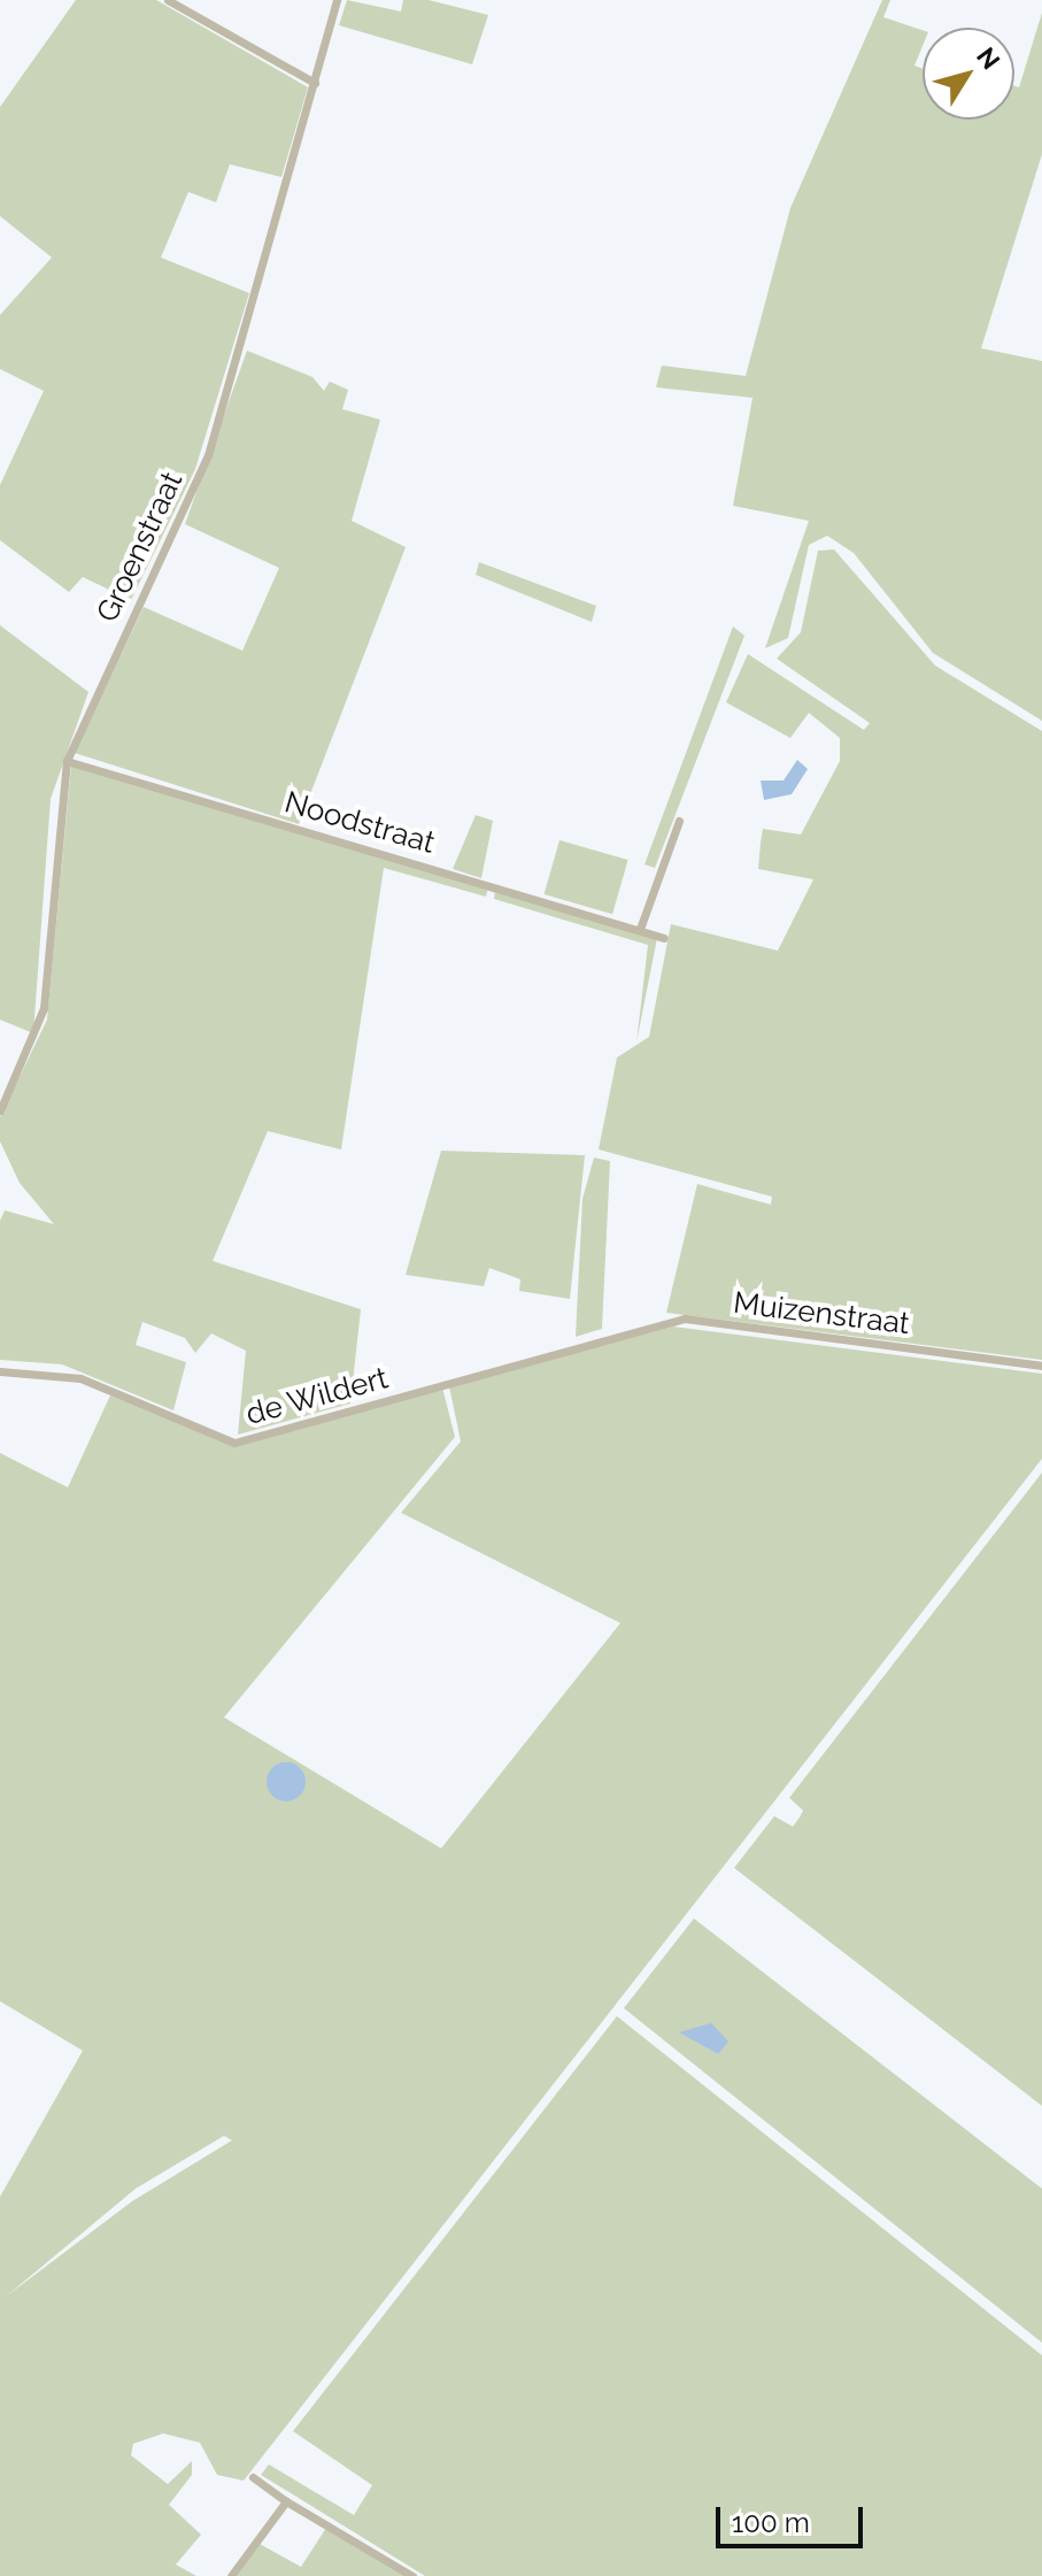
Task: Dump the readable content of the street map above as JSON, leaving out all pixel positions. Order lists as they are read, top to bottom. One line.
{"streets":{"street":["Groenstraat","Noodstraat","Muizenstraat","de Wildert"]},"crossings":[["Groenstraat","Noodstraat"],["Muizenstraat","de Wildert"]],"scale_bar":"100 m","north":"top right"}
